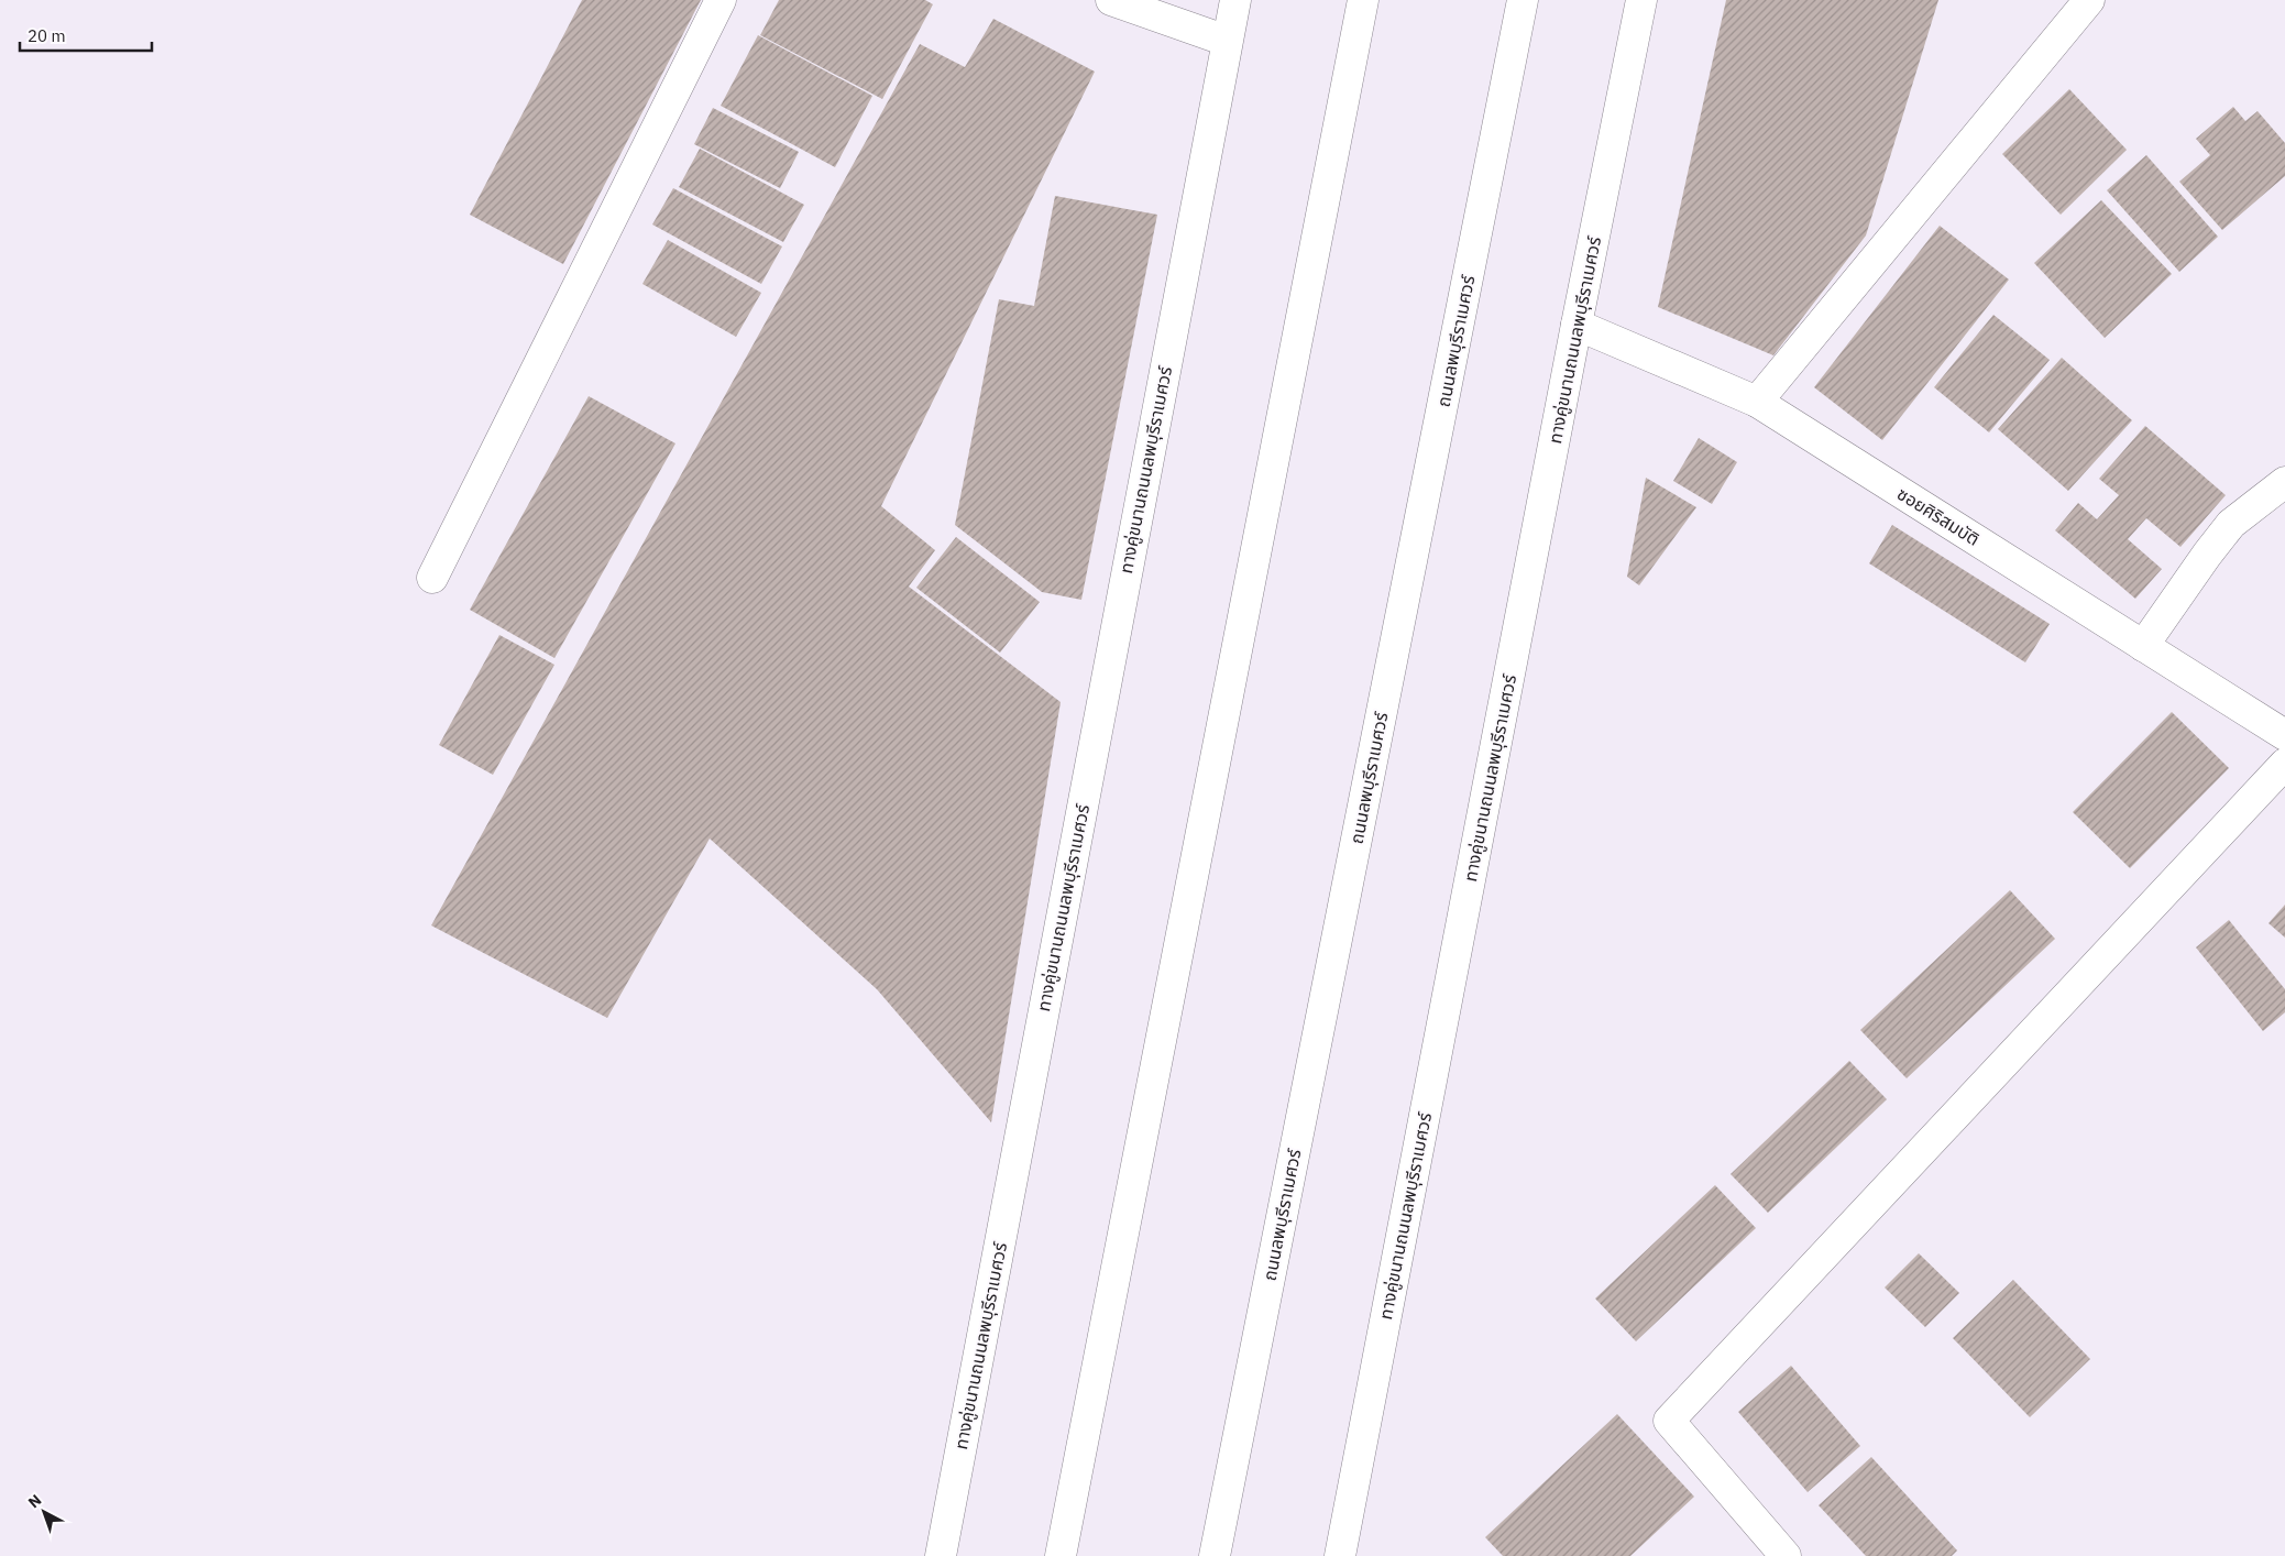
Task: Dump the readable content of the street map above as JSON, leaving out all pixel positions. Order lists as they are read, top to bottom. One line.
{"streets":{"main road":["ทางคู่ขนานถนนลพบุรีราเมศวร์","ถนนลพบุรีราเมศวร์","ซอยศิริสมบัติ"]},"crossings":[["ทางคู่ขนานถนนลพบุรีราเมศวร์","ซอยศิริสมบัติ"]],"scale_bar":"20 m","north":"top left"}
